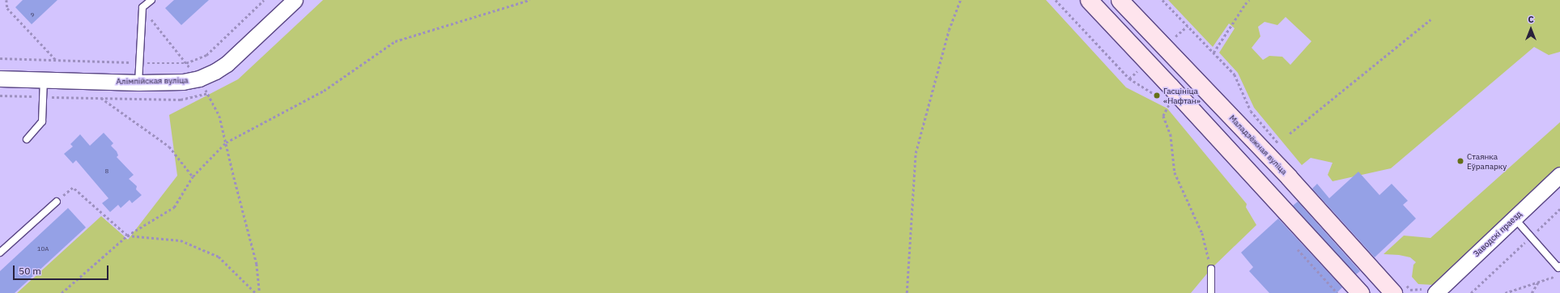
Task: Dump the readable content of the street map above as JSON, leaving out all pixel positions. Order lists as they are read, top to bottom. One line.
{"streets":{"main road":["Маладзёжная вуліца"],"street":["Алімпійская вуліца","Заводскі праезд"]},"places":["Гасцініца «Нафтан»","Стаянка Еўрапарку"],"house_numbers":["9","8","10А"],"scale_bar":"50 m","north":"top"}
